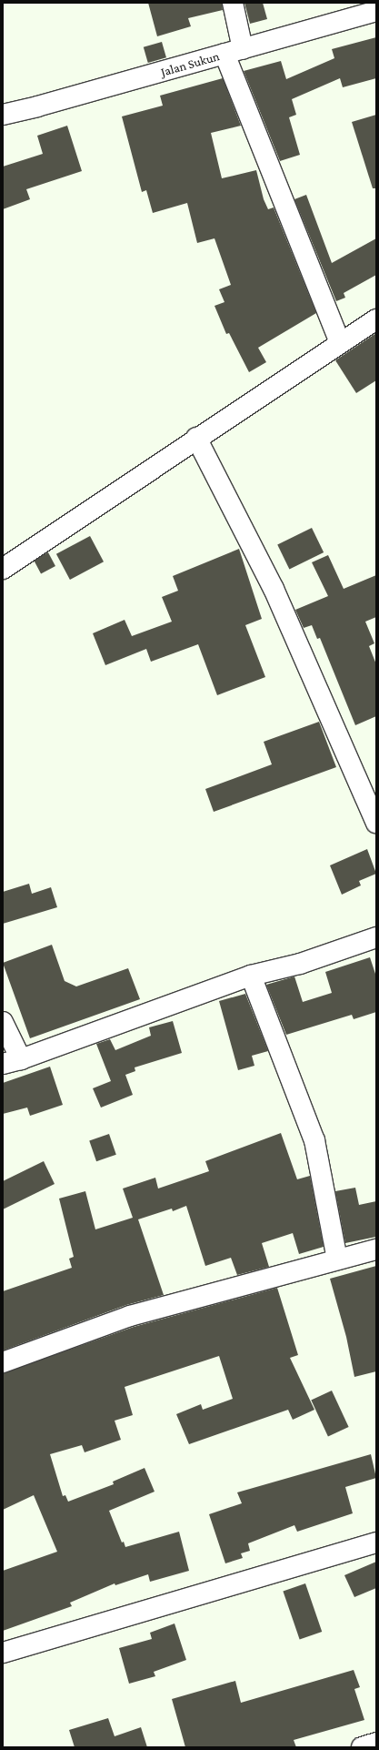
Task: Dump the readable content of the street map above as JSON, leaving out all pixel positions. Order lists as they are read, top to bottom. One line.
{"streets":{"street":["Jalan Sukun"]}}
